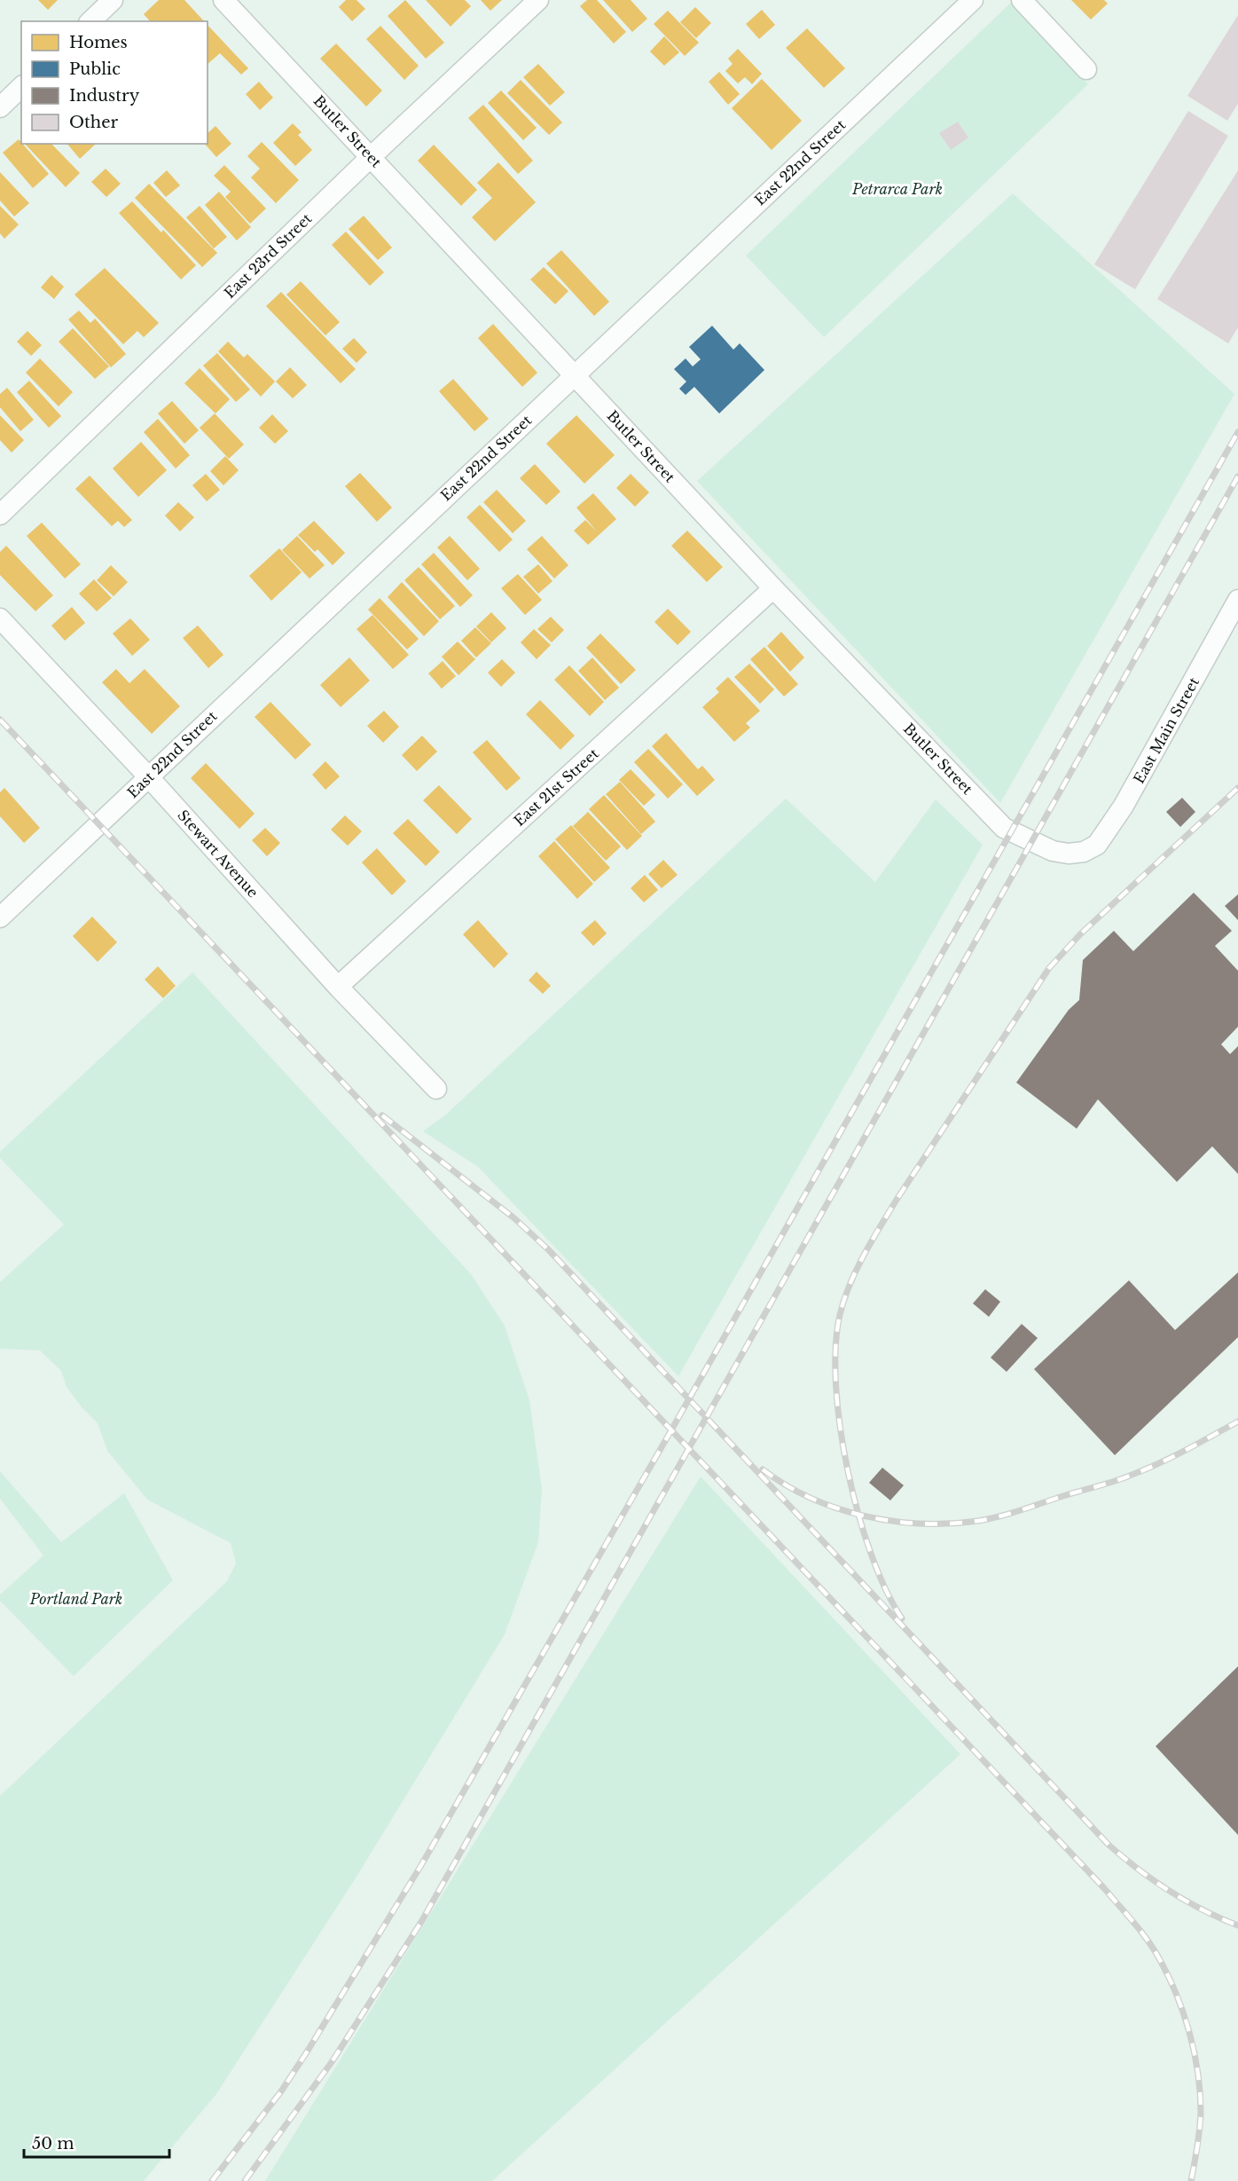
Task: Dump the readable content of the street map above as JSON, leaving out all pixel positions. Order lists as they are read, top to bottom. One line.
{"streets":{"street":["Butler Street","East 22nd Street","East 23rd Street","East Main Street","East 21st Street","Stewart Avenue"]},"crossings":[["Butler Street","East 22nd Street"],["Butler Street","East 23rd Street"],["Butler Street","East Main Street"],["Butler Street","East 21st Street"],["East 22nd Street","Stewart Avenue"],["East 21st Street","Stewart Avenue"]],"parks":["Petrarca Park","Portland Park"],"legend":["Homes","Public","Industry","Other"],"scale_bar":"50 m"}
